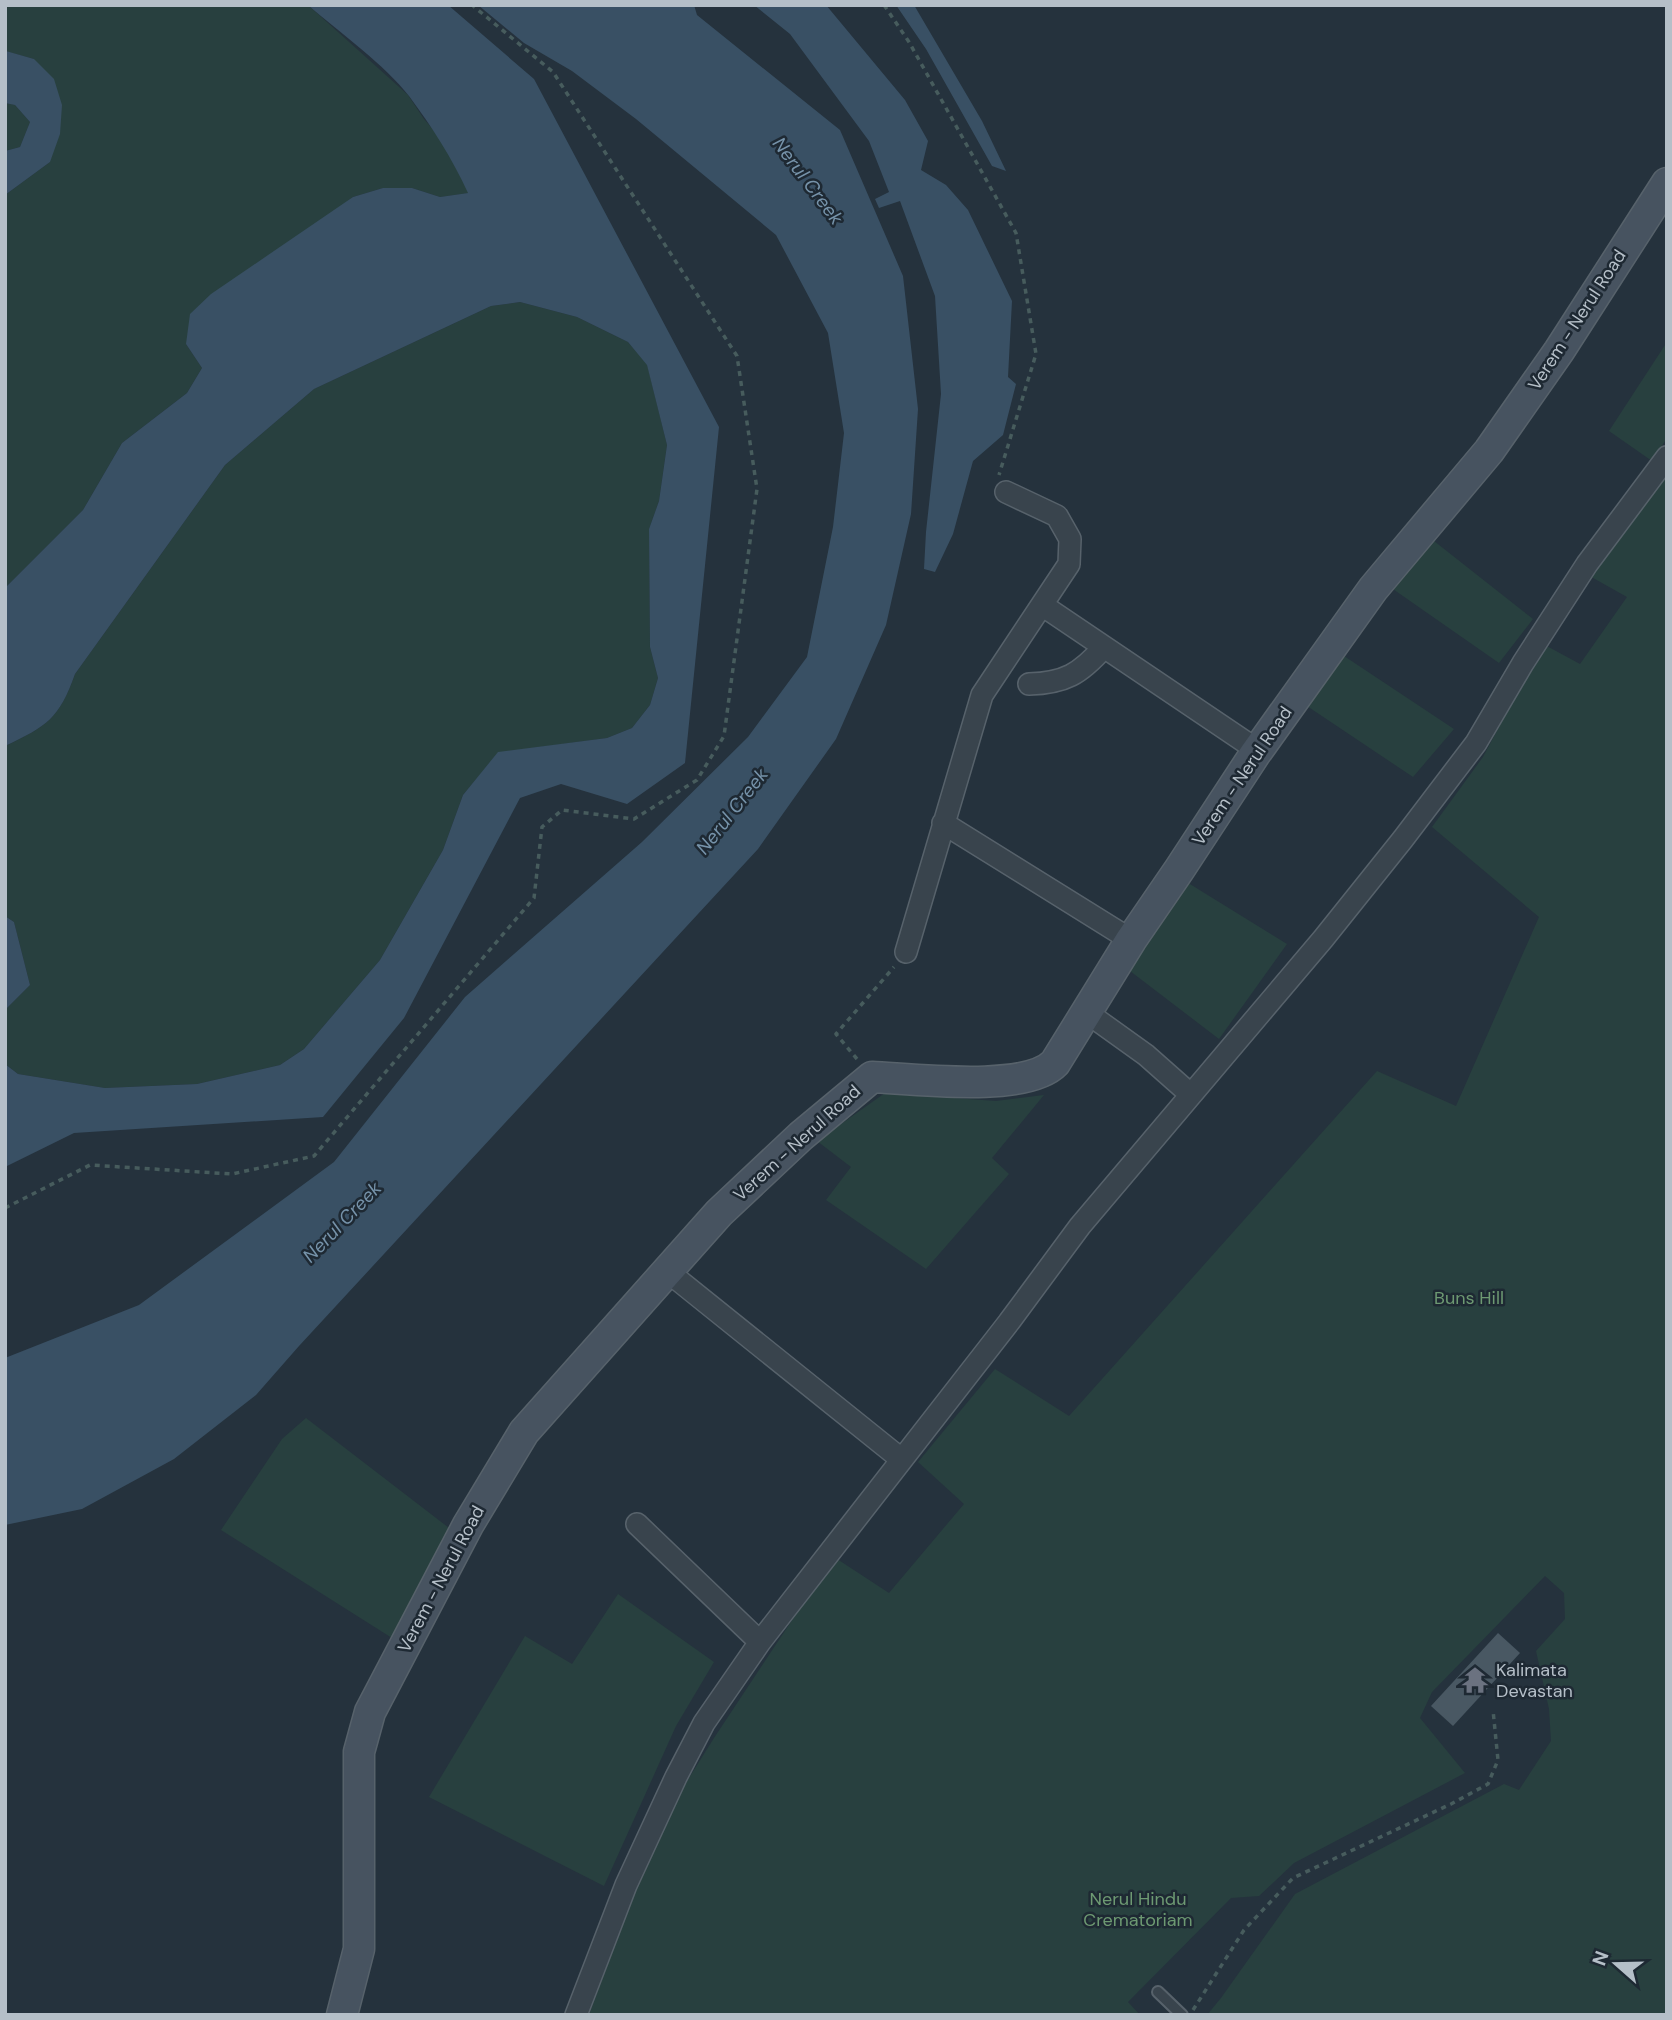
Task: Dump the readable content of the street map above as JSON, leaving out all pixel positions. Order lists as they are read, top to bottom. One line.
{"streets":{"main road":["Verem - Nerul Road"]},"water":["Nerul Creek"],"parks":["Buns Hill","Nerul Hindu Crematoriam"],"places":{"temple":["Kalimata Devastan"]},"north":"left"}
